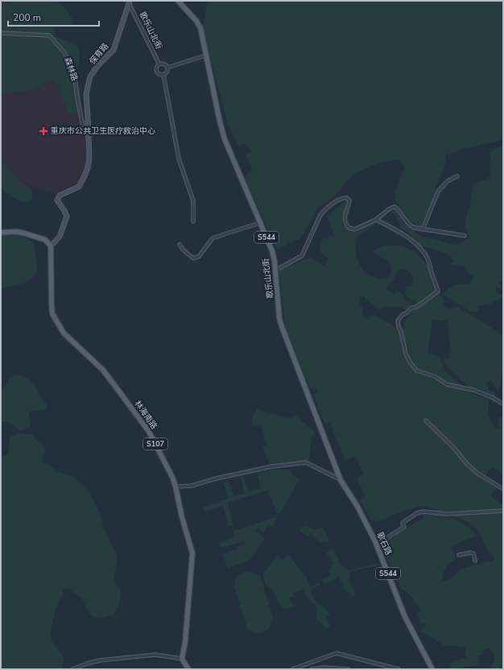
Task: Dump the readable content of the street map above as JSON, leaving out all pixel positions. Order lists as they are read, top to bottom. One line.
{"streets":{"main road":["歌乐山北街","保育路","S544","林海南路","S107","歌石路"],"street":["森林路"]},"crossings":[["歌乐山北街","保育路"],["歌乐山北街","歌石路"],["保育路","森林路"],["保育路","林海南路"]],"places":{"health":["重庆市公共卫生医疗救治中心"]},"scale_bar":"200 m"}
